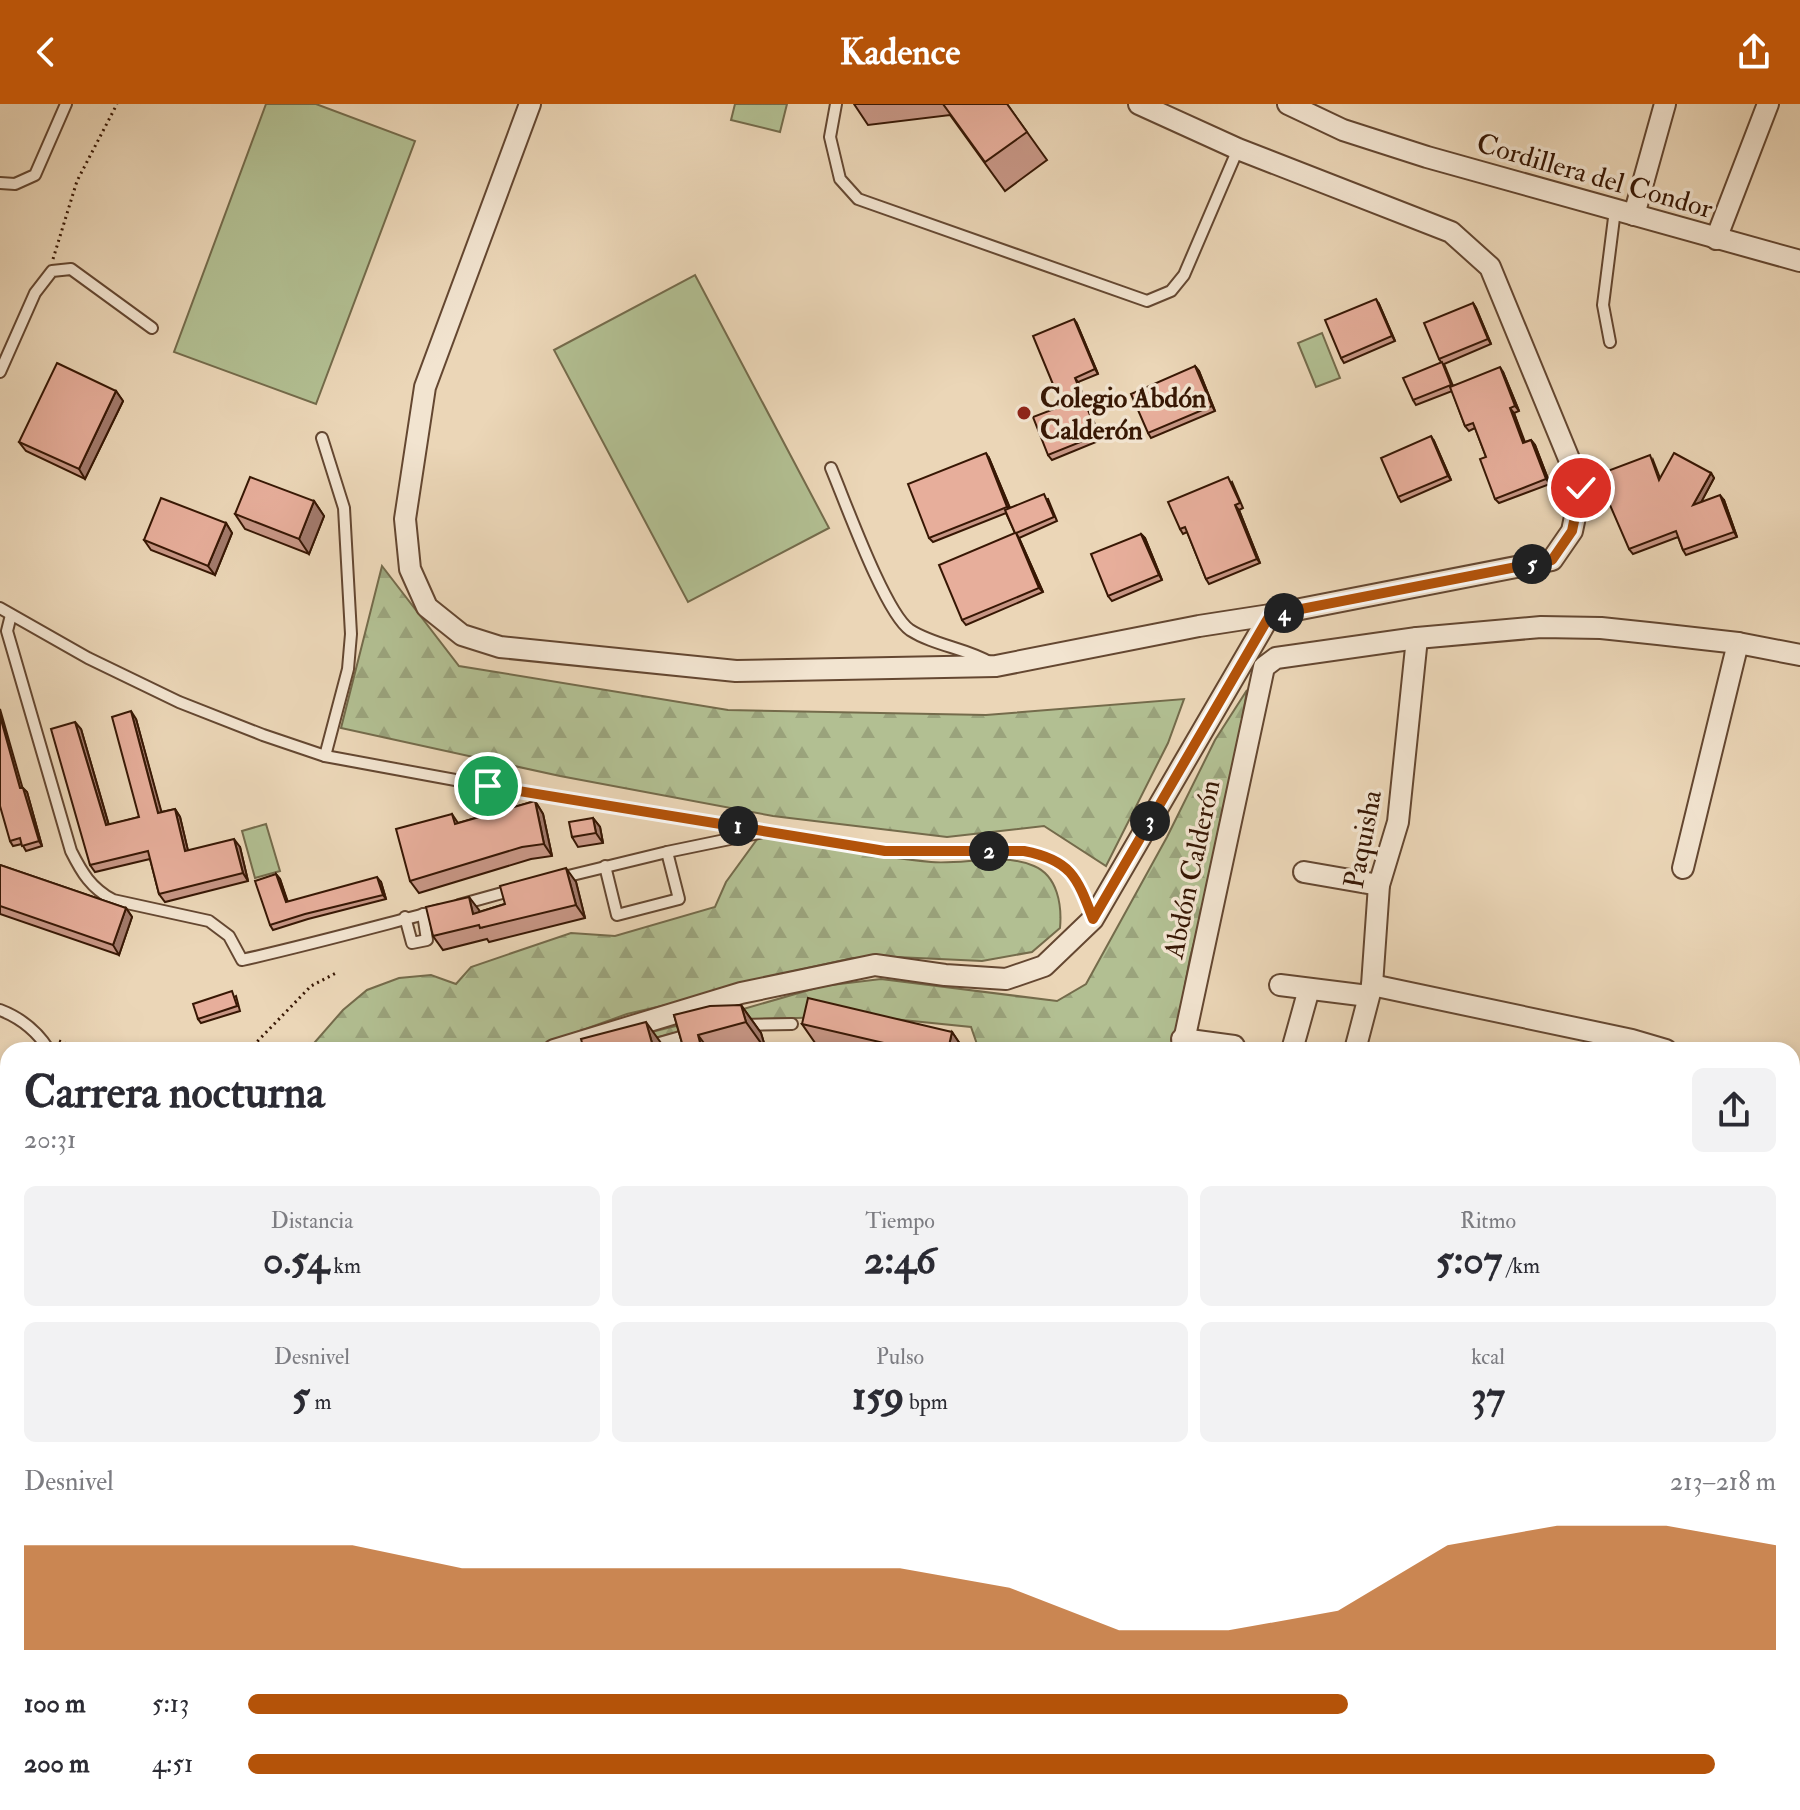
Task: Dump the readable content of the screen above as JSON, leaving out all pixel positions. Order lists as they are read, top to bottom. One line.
{"streets":{"street":["Cordillera del Condor","Paquisha","Abdón Calderón"]},"crossings":[["Paquisha","Abdón Calderón"]],"places":["Colegio Abdón Calderón"],"page":{"header":"Kadence","pins":["5","4","3","1","2"],"heading":["Carrera nocturna","20:31"],"stats":[["Distancia","0.54 km"],["Tiempo","2:46"],["Ritmo","5:07 /km"],["Desnivel","5 m"],["Pulso","159 bpm"],["kcal","37"]],"chart":["Desnivel","213–218 m"],"list":[{"name":"100 m","note":"5:13"},{"name":"200 m","note":"4:51"}]}}
